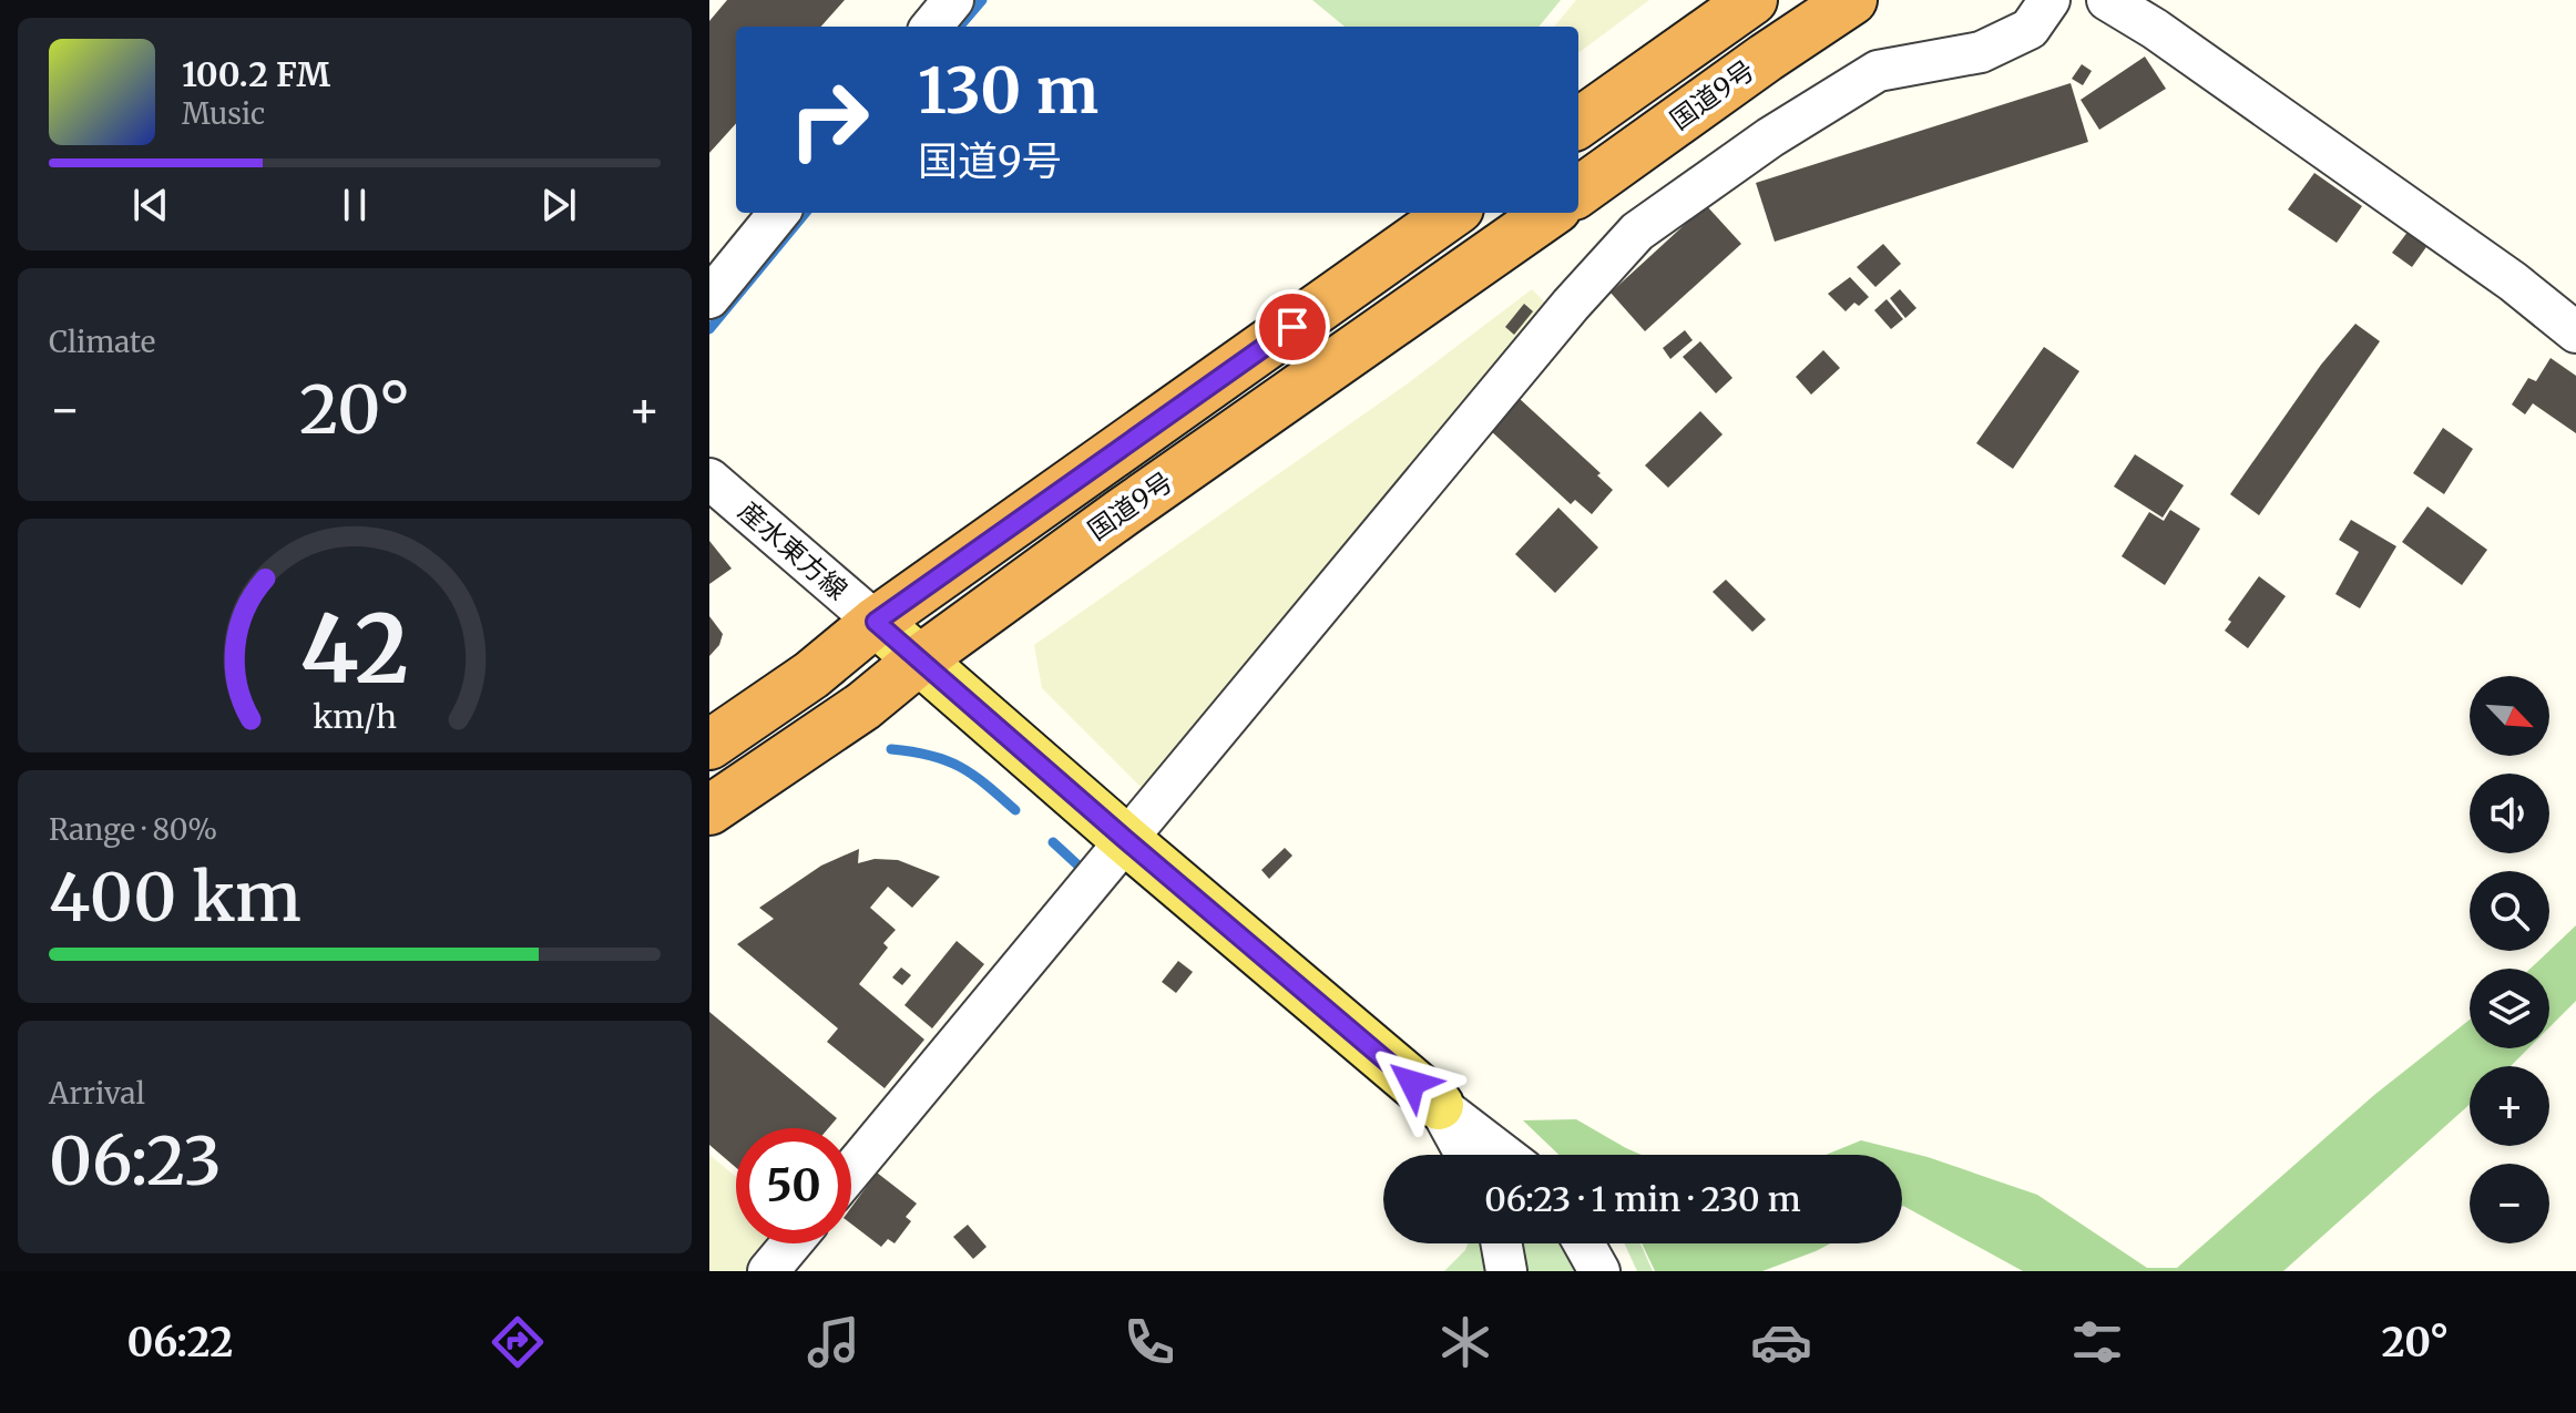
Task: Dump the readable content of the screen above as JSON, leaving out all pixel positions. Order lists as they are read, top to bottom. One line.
{"streets":{"highway":["国道9号"],"street":["産水東方線"]},"crossings":[["国道9号","産水東方線"]],"north":"bottom right","page":{"turn":["130 m","国道9号"],"song":["100.2 FM","Music"],"tile":["Climate",["Range · 80%","400 km"],["Arrival","06:23"]],"heat":["−","20°","+"],"map_buttons":["+","−"],"limit":"50","trip":"06:23 · 1 min · 230 m","tabs":["06:22","20°"],"gauge":["42","km/h"]}}
